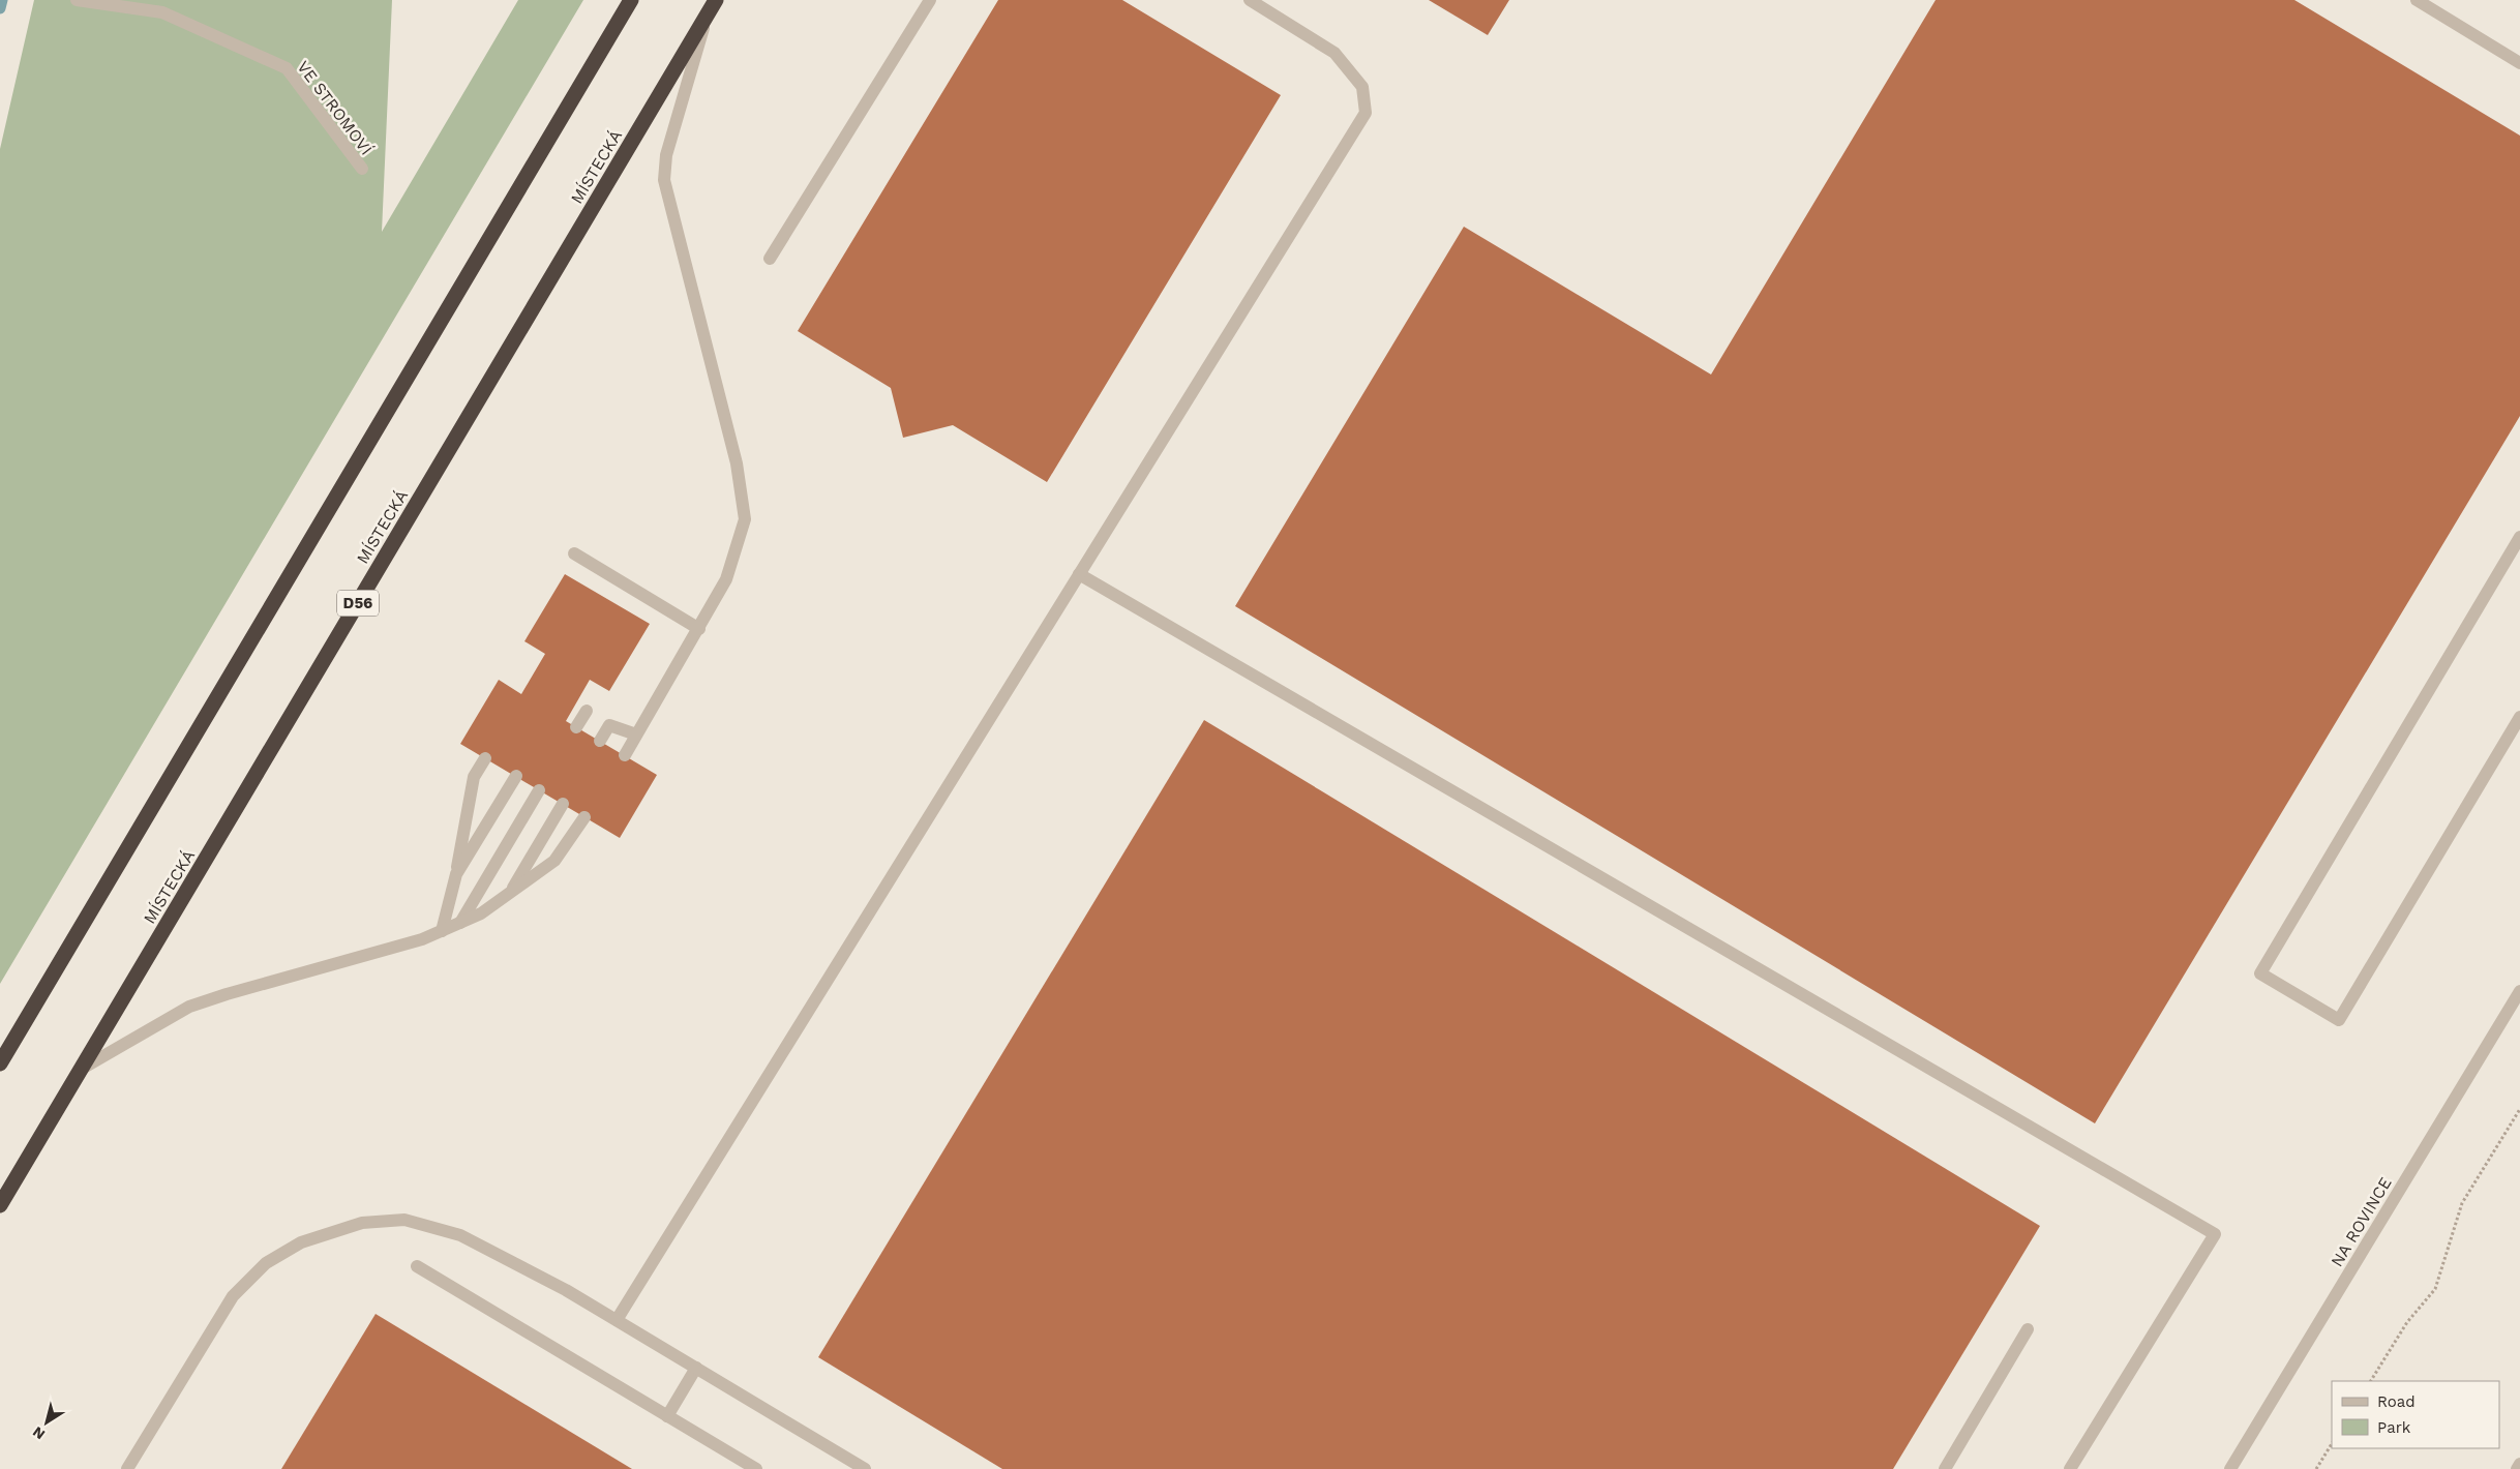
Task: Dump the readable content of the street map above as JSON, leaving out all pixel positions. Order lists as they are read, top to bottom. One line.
{"streets":{"highway":["MÍSTECKÁ","D56"],"street":["VE STROMOVÍ","NA ROVINCE"]},"legend":["Road","Park"],"north":"bottom left"}
